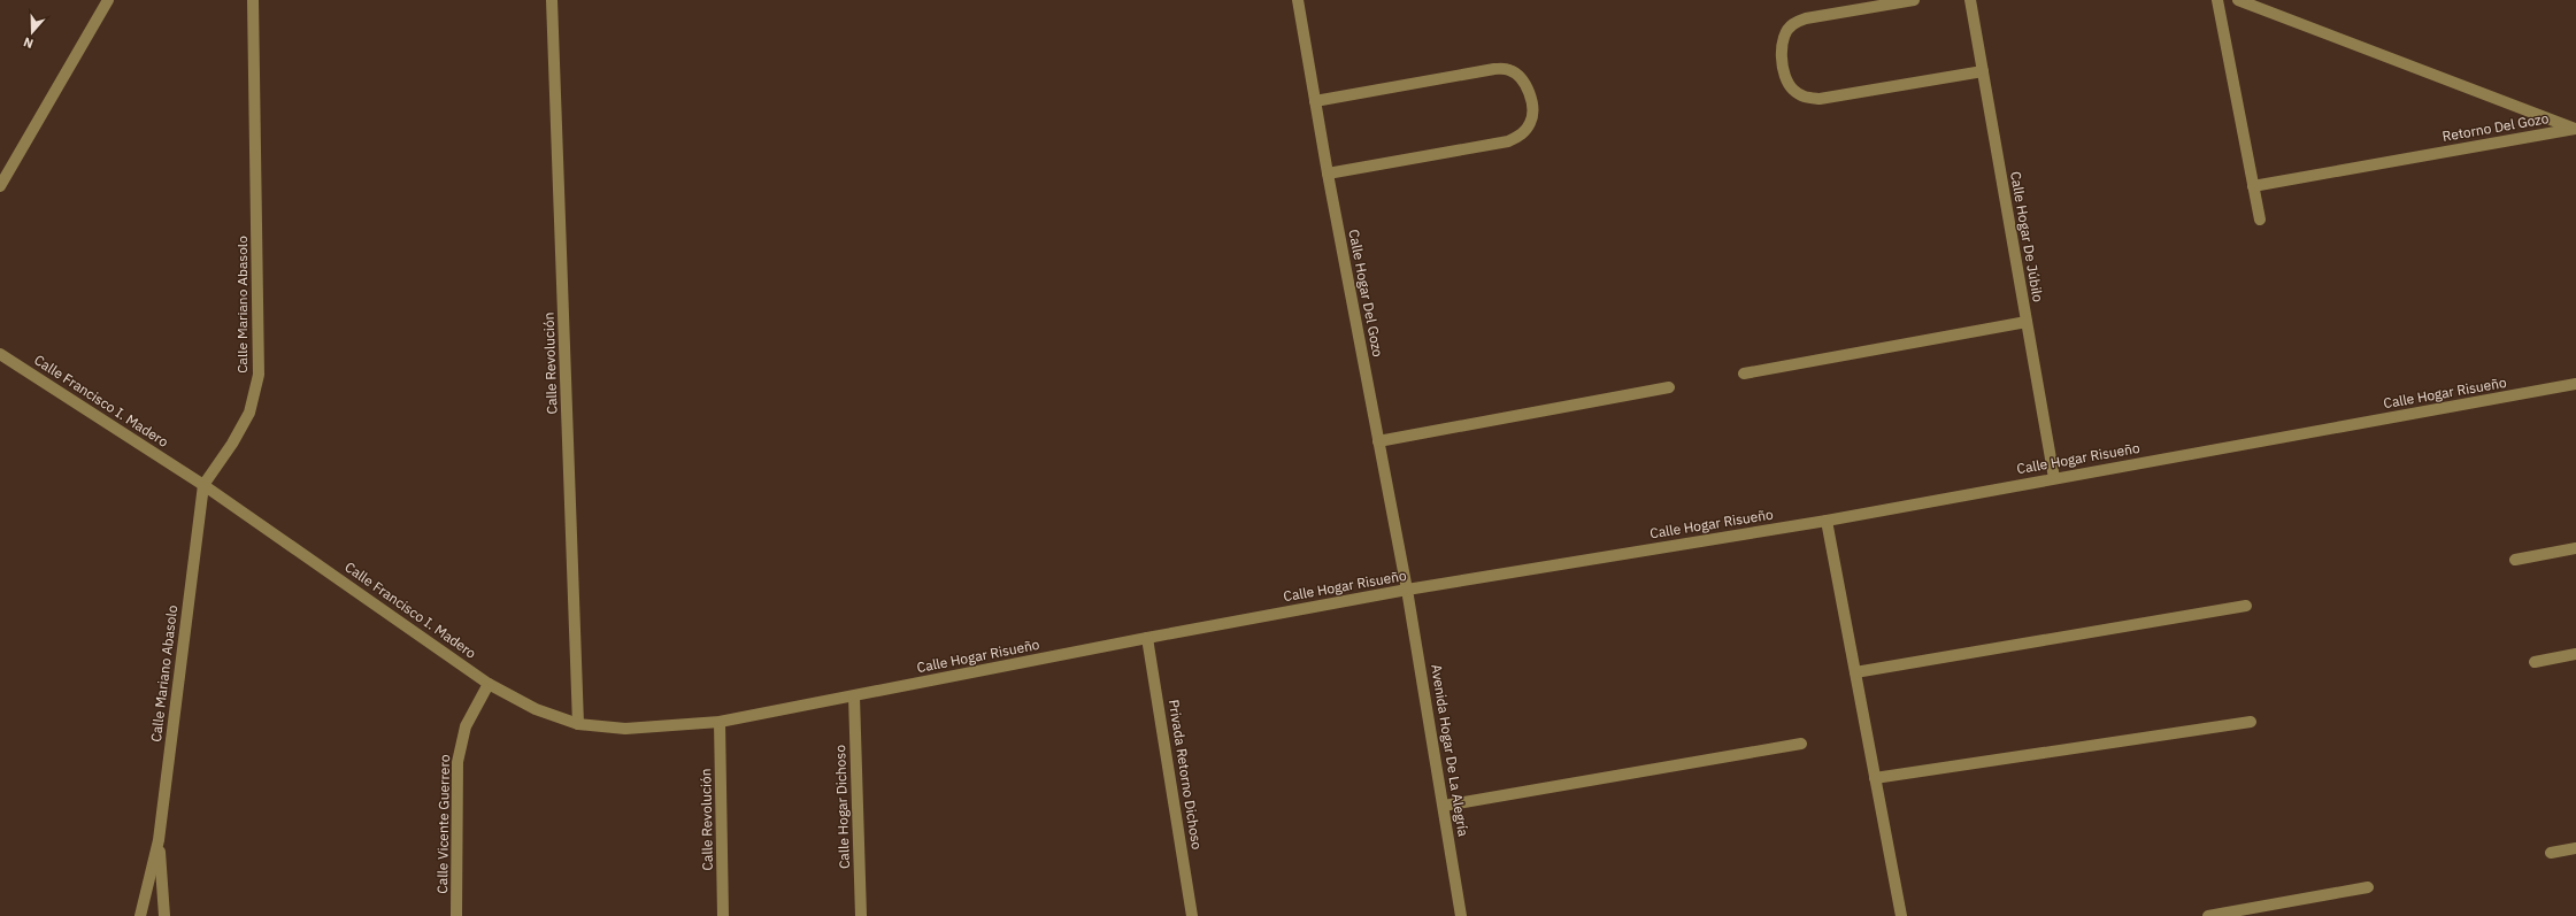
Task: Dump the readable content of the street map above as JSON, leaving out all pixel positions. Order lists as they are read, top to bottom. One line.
{"streets":{"street":["Retorno Del Gozo","Calle Hogar De Júbilo","Calle Hogar Del Gozo","Calle Mariano Abasolo","Calle Revolución","Calle Hogar Risueño","Calle Francisco I. Madero","Avenida Hogar De La Alegría","Privada Retorno Dichoso","Calle Hogar Dichoso","Calle Vicente Guerrero"]},"crossings":[["Calle Hogar De Júbilo","Calle Hogar Risueño"],["Calle Hogar Del Gozo","Calle Hogar Risueño"],["Calle Hogar Del Gozo","Avenida Hogar De La Alegría"],["Calle Mariano Abasolo","Calle Francisco I. Madero"],["Calle Revolución","Calle Francisco I. Madero"],["Calle Hogar Risueño","Calle Francisco I. Madero"],["Calle Hogar Risueño","Avenida Hogar De La Alegría"],["Calle Hogar Risueño","Privada Retorno Dichoso"],["Calle Hogar Risueño","Calle Hogar Dichoso"],["Calle Francisco I. Madero","Calle Hogar Dichoso"],["Calle Francisco I. Madero","Calle Vicente Guerrero"]],"north":"bottom"}
